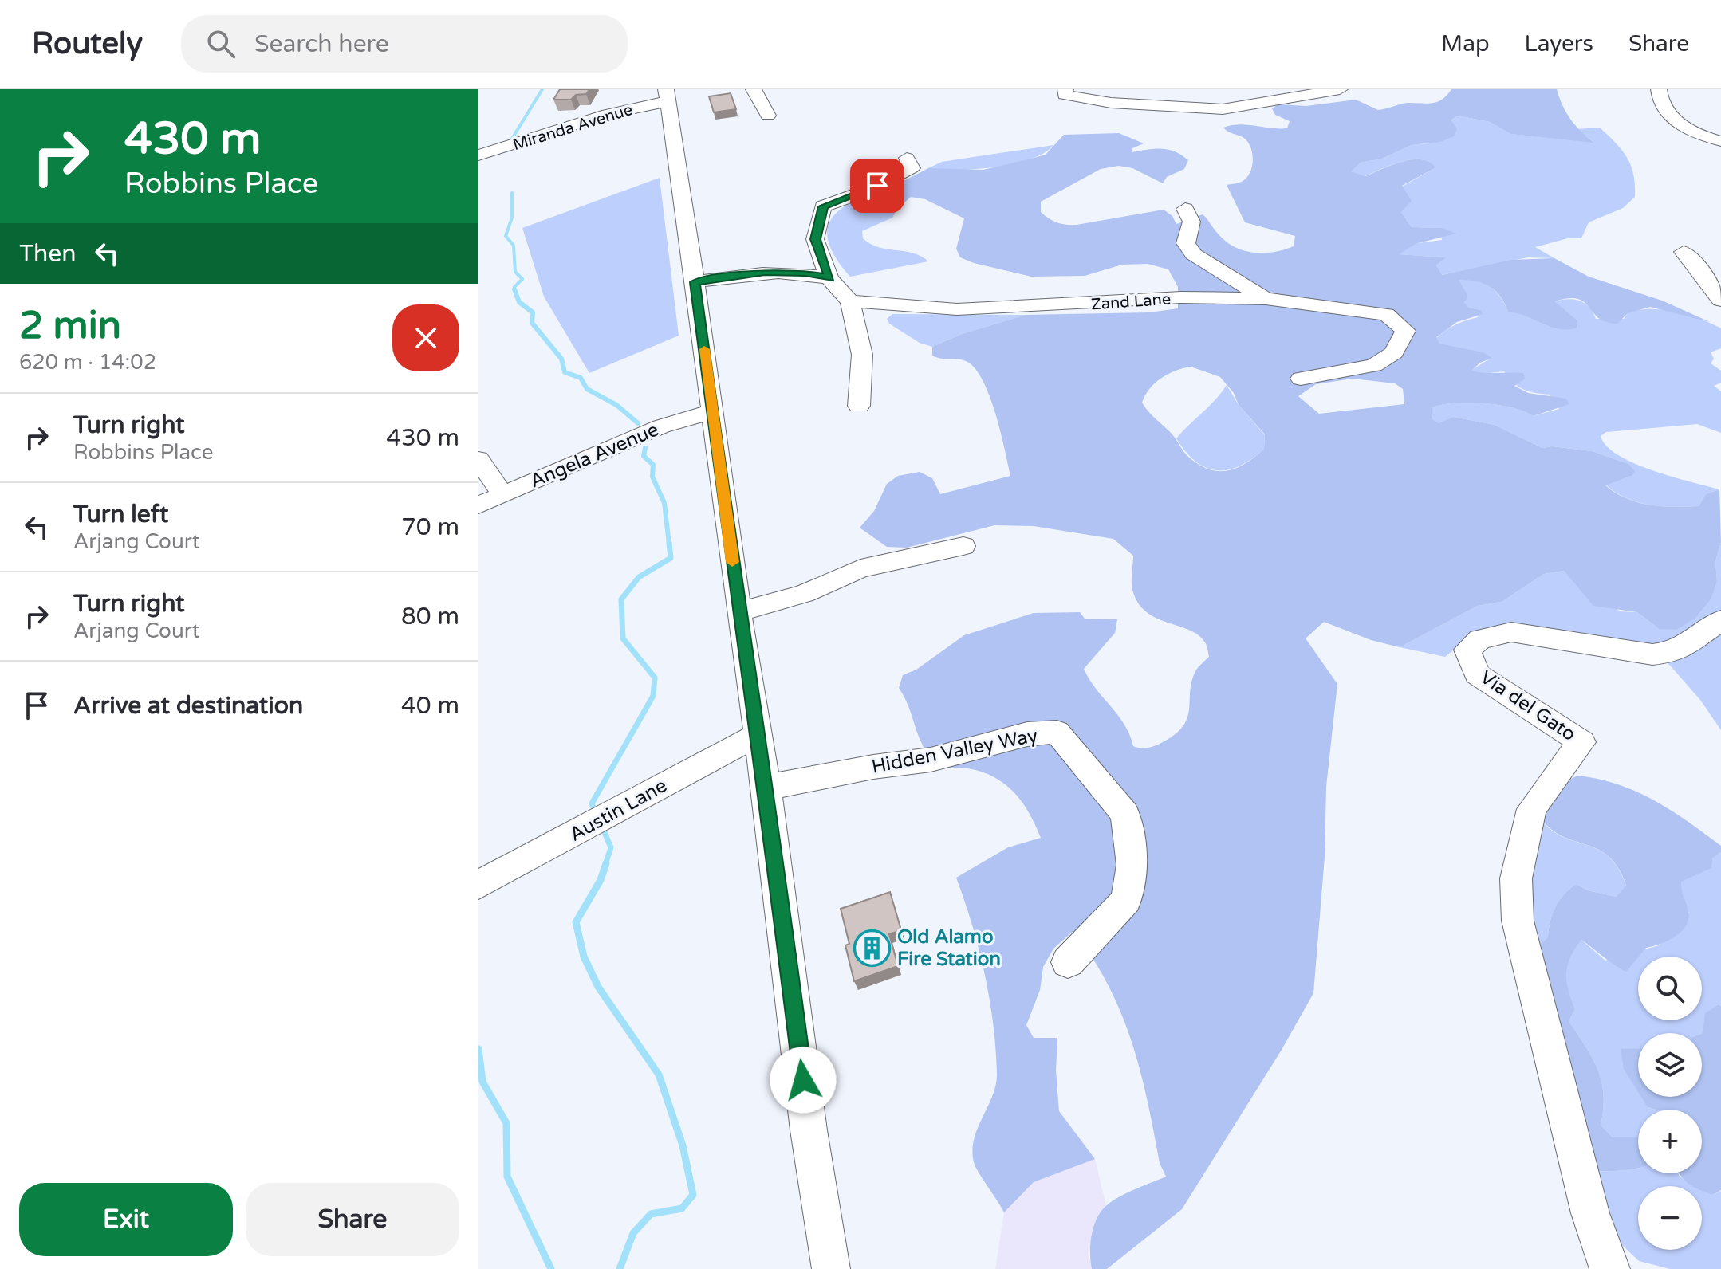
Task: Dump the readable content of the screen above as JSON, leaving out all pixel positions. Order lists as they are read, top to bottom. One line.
{"streets":{"street":["Miranda Avenue","Zand Lane","Angela Avenue","Via del Gato","Hidden Valley Way","Austin Lane"]},"places":{"building":["Old Alamo Fire Station"]},"page":{"header":"Routely","search":"Search here","nav":["Map","Layers","Share"],"turn":["430 m","Robbins Place"],"then":"Then","heading":["2 min","620 m · 14:02"],"list":[{"name":"Turn right","note":"Robbins Place","value":"430 m"},{"name":"Turn left","note":"Arjang Court","value":"70 m"},{"name":"Turn right","note":"Arjang Court","value":"80 m"},{"name":"Arrive at destination","value":"40 m"}],"map_buttons":["+","−"],"buttons":["Exit","Share"]}}
